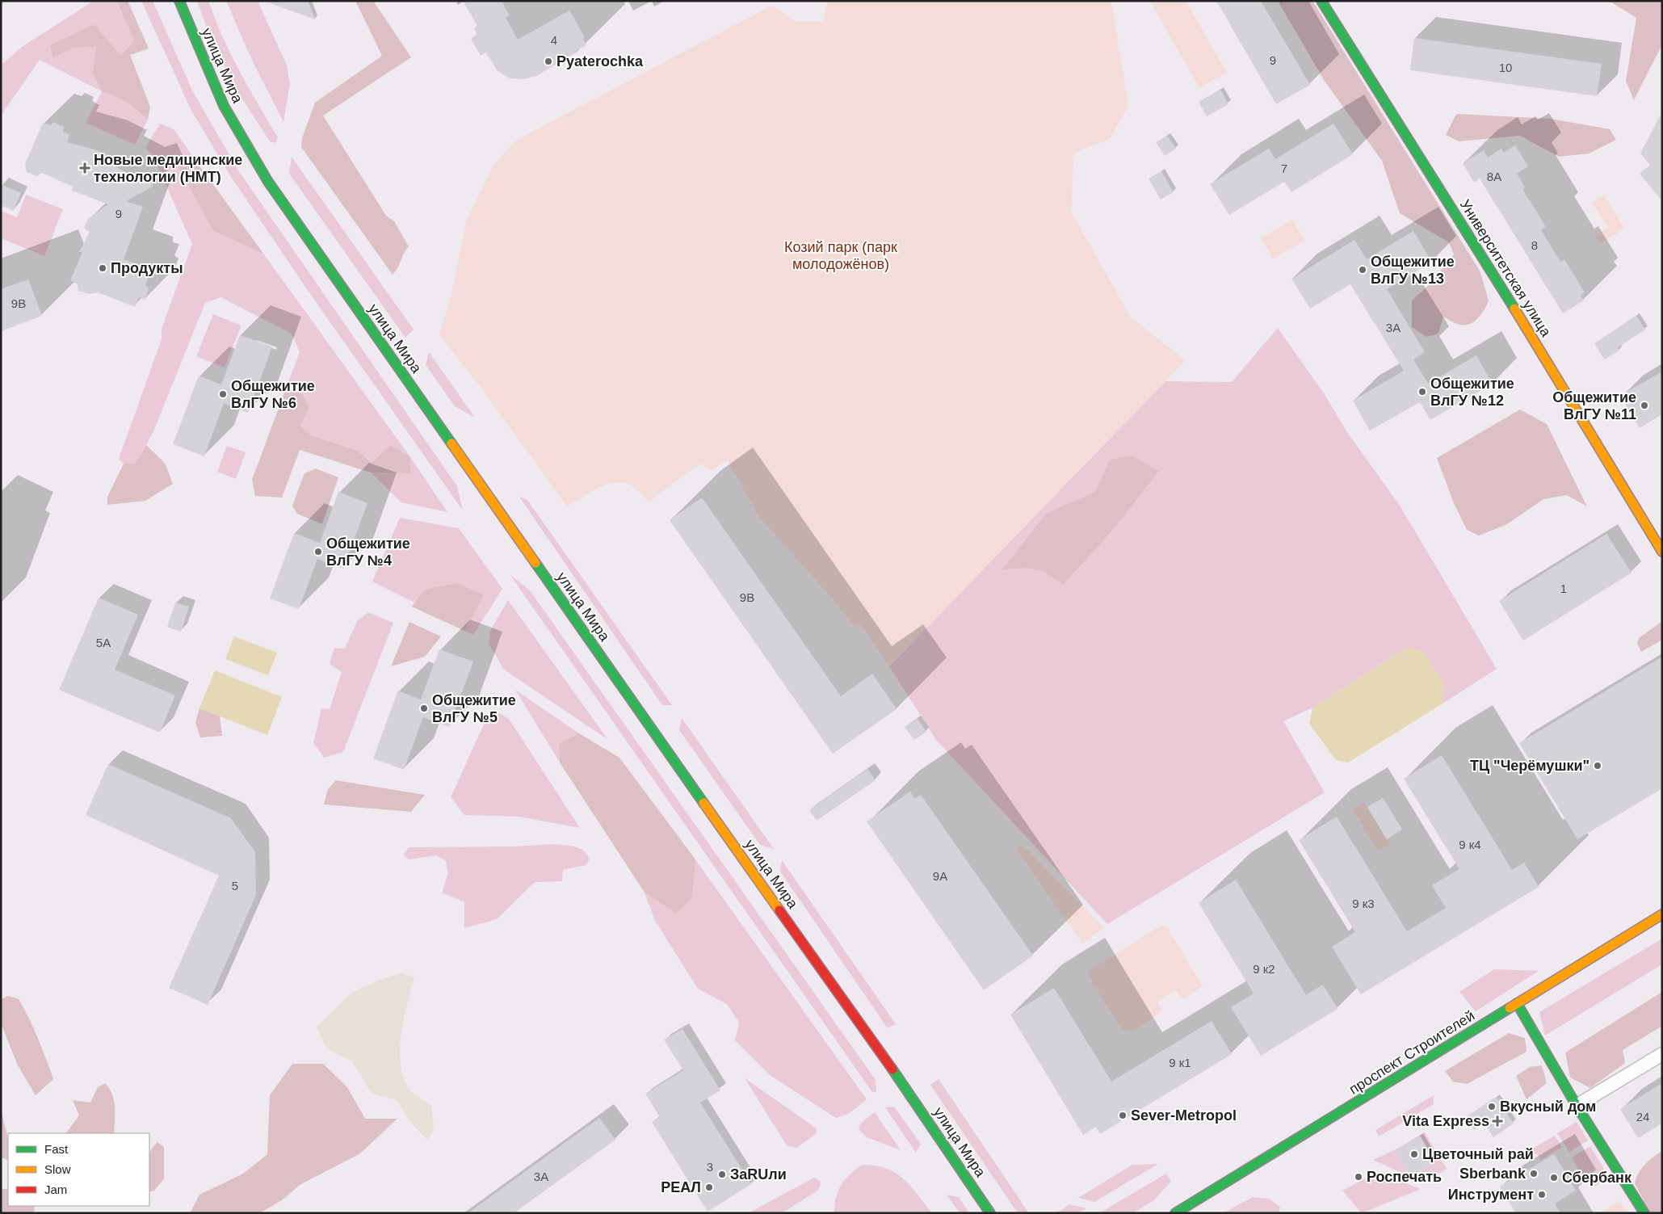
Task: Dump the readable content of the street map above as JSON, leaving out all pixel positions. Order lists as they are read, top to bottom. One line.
{"streets":{"main road":["улица Мира","Университетская улица","проспект Строителей"]},"parks":["Козий парк (парк молодожёнов)"],"places":{"other":["Pyaterochka","Продукты","Общежитие ВлГУ №13","Общежитие ВлГУ №12","Общежитие ВлГУ №6","Общежитие ВлГУ №11","Общежитие ВлГУ №4","Общежитие ВлГУ №5","ТЦ \"Черёмушки\"","Вкусный дом","Sever-Metropol","Цветочный рай","Sberbank","ЗаRUли","Роспечать","Сбербанк","РЕАЛ","Инструмент"],"health":["Новые медицинские технологии (НМТ)","Vita Express"]},"house_numbers":["4","9","10","7","8А","9","8","9В","3А","1","9В","5А","9 к4","9А","5","9 к3","9 к2","9 к1","24","3","3А"],"legend":["Fast","Slow","Jam"]}
